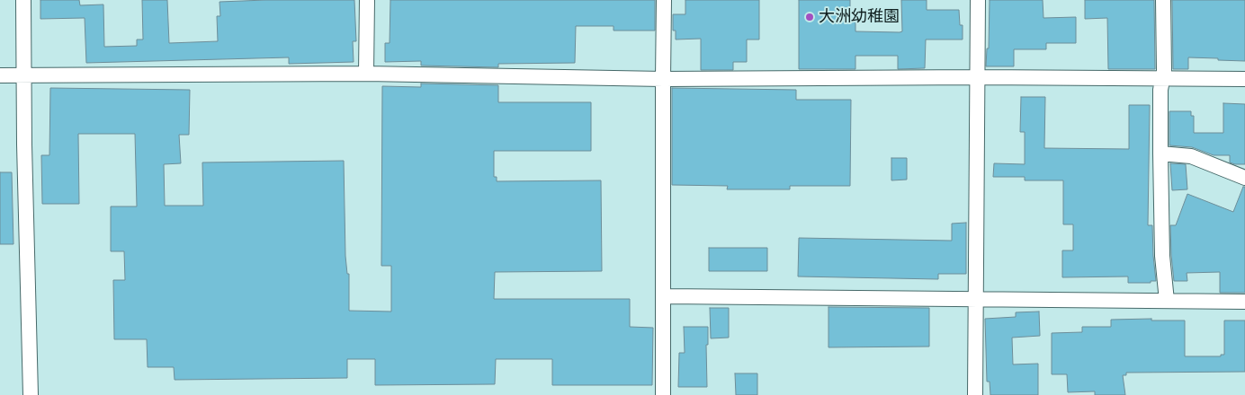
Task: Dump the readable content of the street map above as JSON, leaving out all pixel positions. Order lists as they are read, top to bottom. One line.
{"places":["大洲幼稚園"]}
